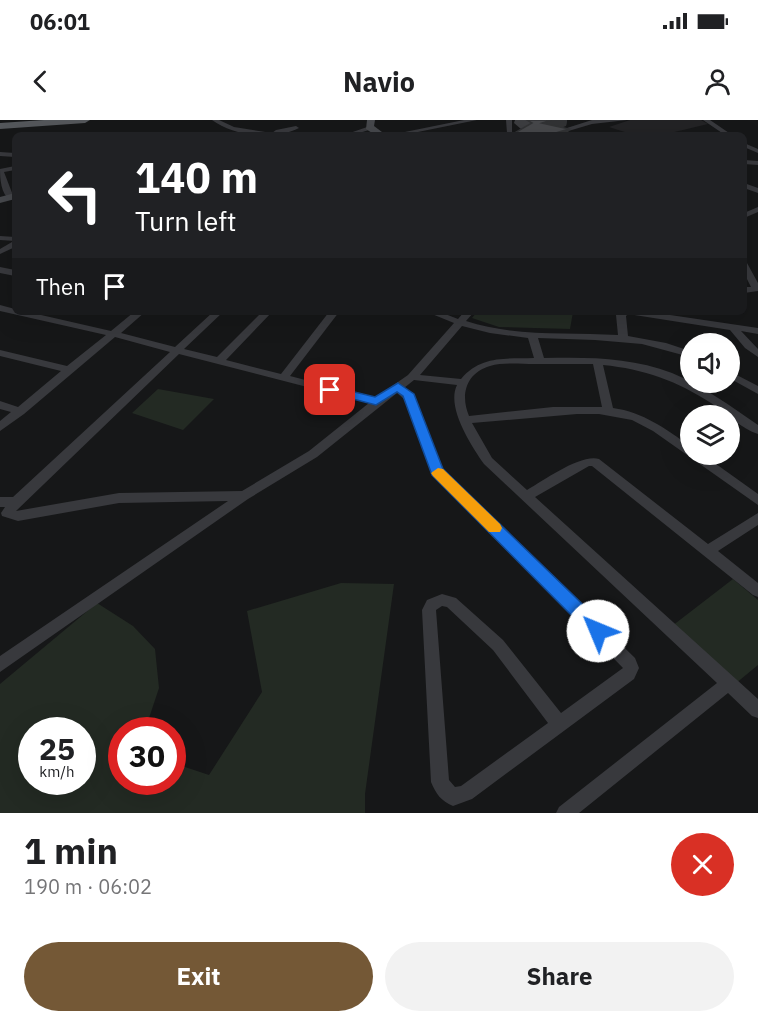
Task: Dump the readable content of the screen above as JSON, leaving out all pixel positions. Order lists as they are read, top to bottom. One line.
{"page":{"status":"06:01","header":"Navio","turn":["140 m","Turn left"],"then":"Then","speed":"25 km/h","limit":"30","heading":["1 min","190 m · 06:02"],"buttons":["Exit","Share"]}}
